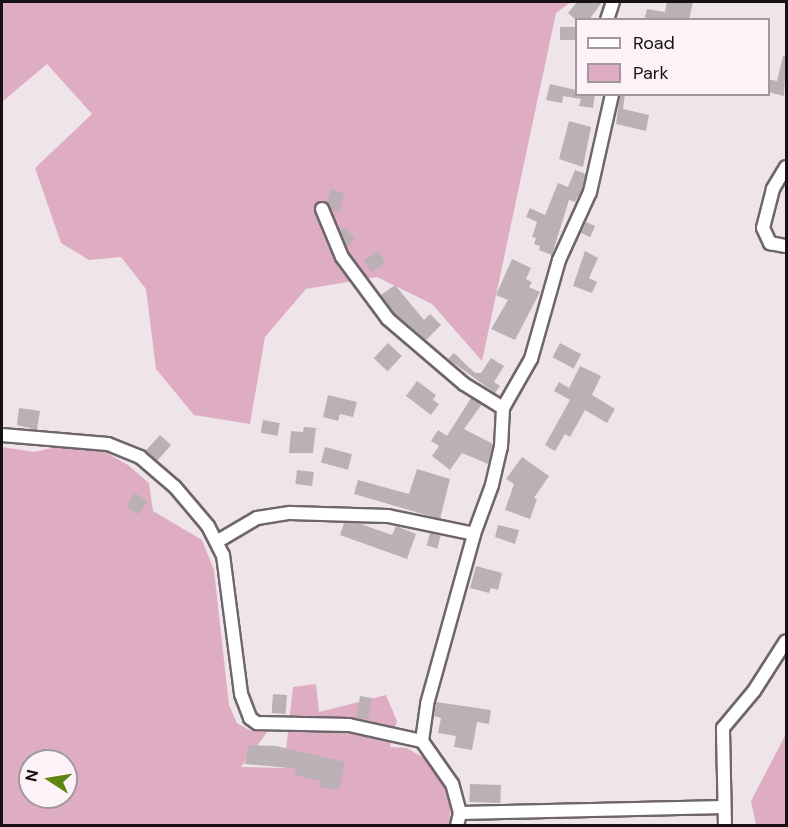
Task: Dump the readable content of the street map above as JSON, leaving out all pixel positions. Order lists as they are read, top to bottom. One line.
{"legend":["Road","Park"],"north":"left"}
